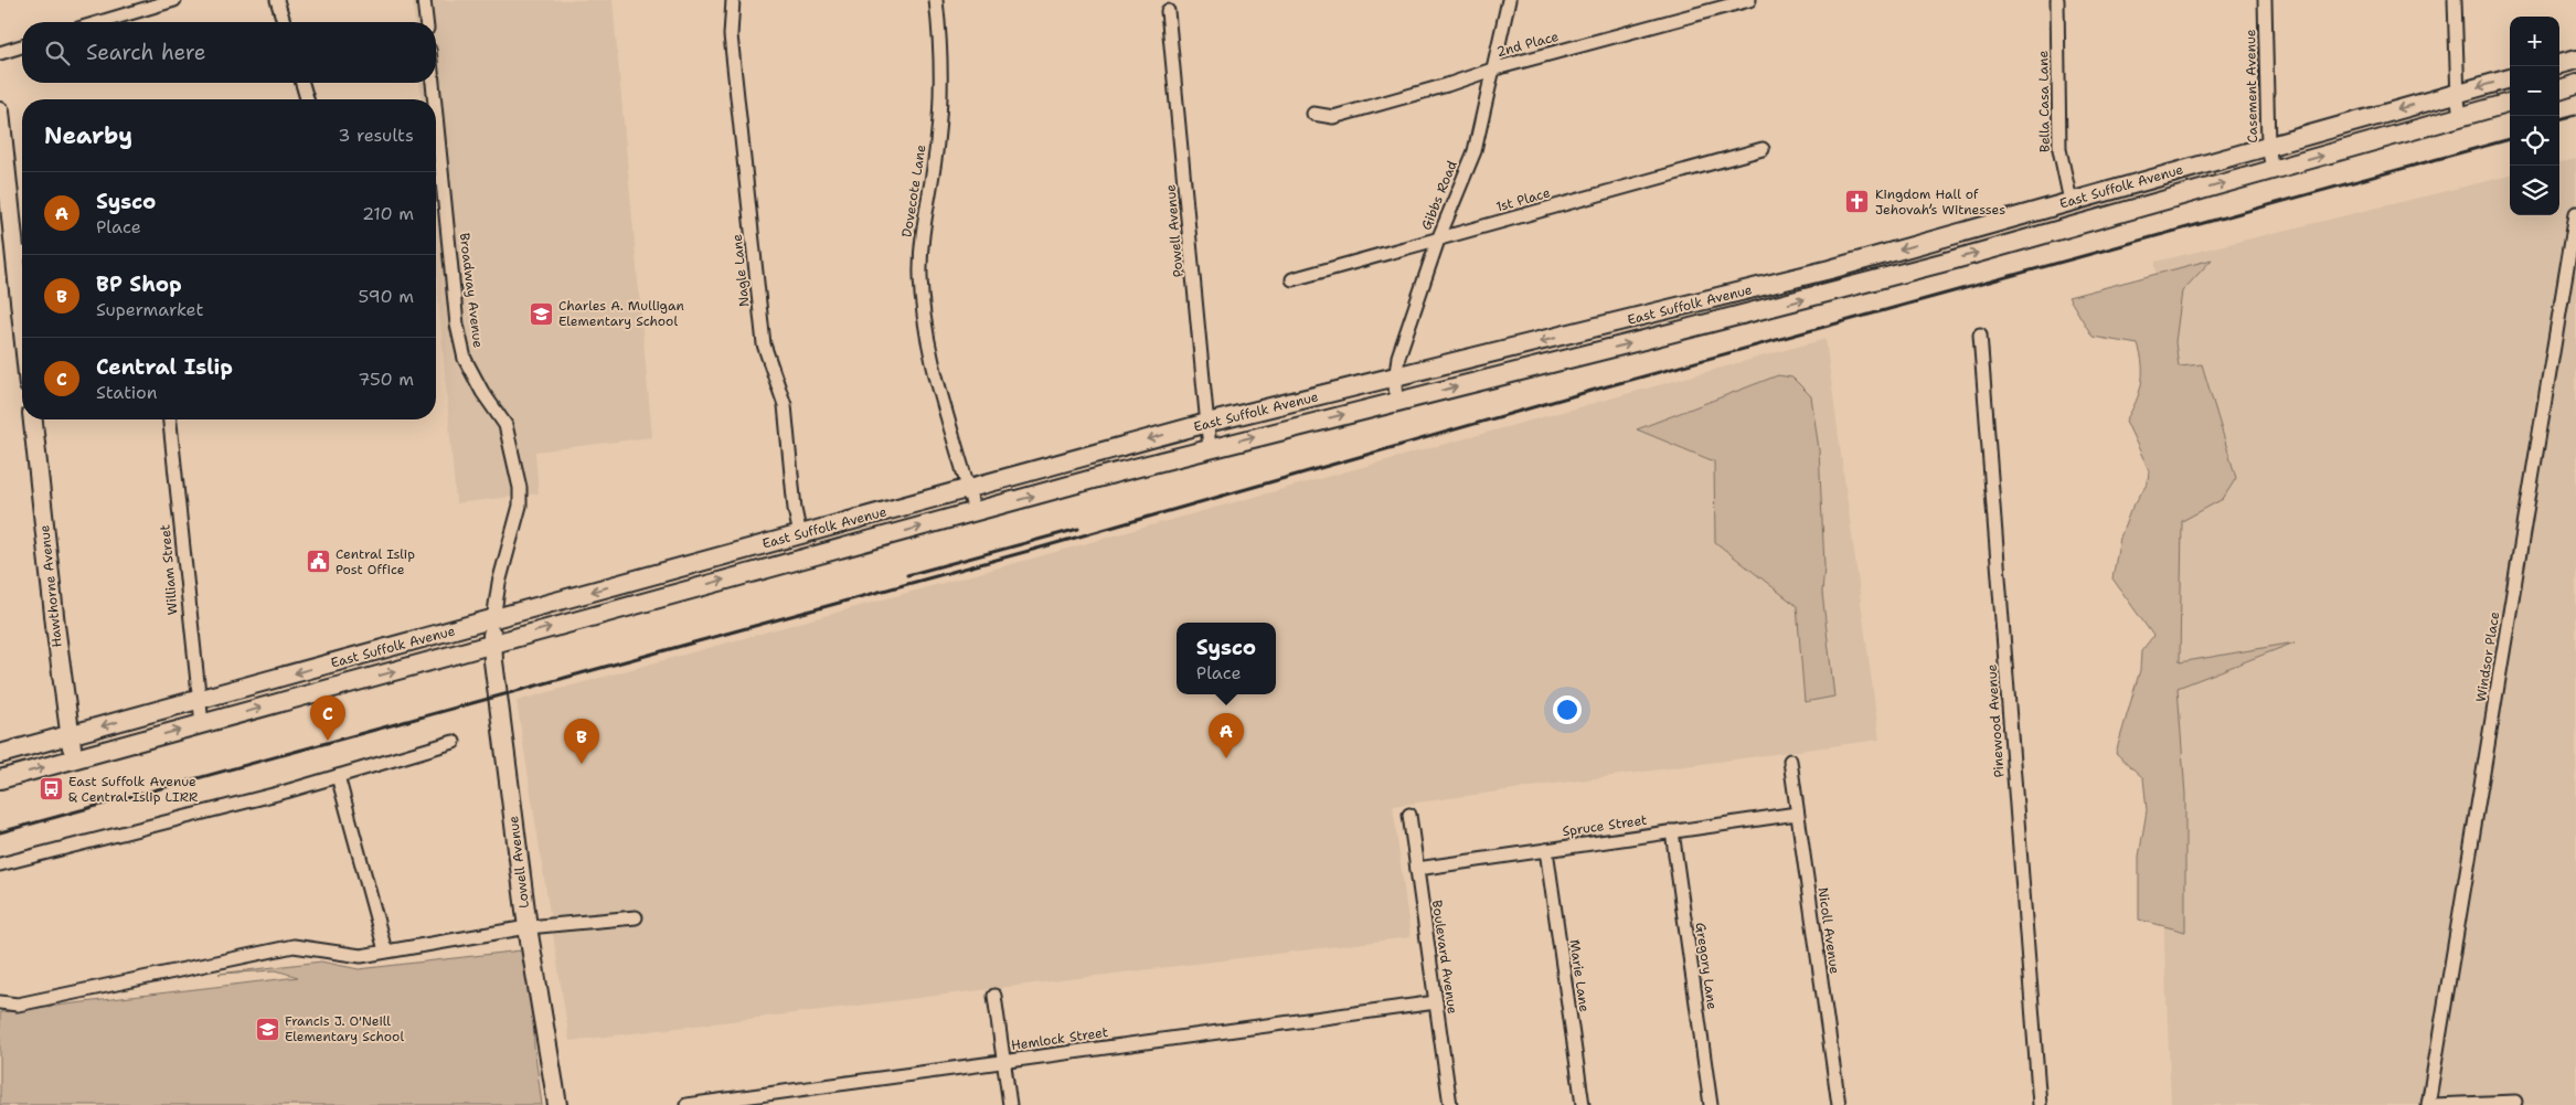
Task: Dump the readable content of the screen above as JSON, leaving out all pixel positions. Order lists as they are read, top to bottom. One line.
{"streets":{"main road":["East Suffolk Avenue","Hawthorne Avenue","Lowell Avenue"],"street":["2nd Place","Casement Avenue","Bella Casa Lane","Dovecote Lane","Gibbs Road","1st Place","Powell Avenue","Nagle Lane","Broadway Avenue","William Street","Windsor Place","Pinewood Avenue","Spruce Street","Nicoll Avenue","Boulevard Avenue","Gregory Lane","Marie Lane","Hemlock Street"]},"crossings":[["2nd Place","Gibbs Road"],["Casement Avenue","East Suffolk Avenue"],["Bella Casa Lane","East Suffolk Avenue"],["East Suffolk Avenue","Dovecote Lane"],["East Suffolk Avenue","Gibbs Road"],["East Suffolk Avenue","Powell Avenue"],["East Suffolk Avenue","Nagle Lane"],["East Suffolk Avenue","Broadway Avenue"],["East Suffolk Avenue","William Street"],["East Suffolk Avenue","Hawthorne Avenue"],["East Suffolk Avenue","Lowell Avenue"],["Gibbs Road","1st Place"],["Broadway Avenue","Lowell Avenue"],["Spruce Street","Nicoll Avenue"],["Spruce Street","Boulevard Avenue"],["Spruce Street","Gregory Lane"],["Spruce Street","Marie Lane"],["Boulevard Avenue","Hemlock Street"]],"places":{"church":["Kingdom Hall of Jehovah’s Witnesses"],"school or university":["Charles A. Mulligan Elementary School","Francis J. O'Neill Elementary School"],"public building":["Central Islip Post Office"],"bus stop":["East Suffolk Avenue & Central Islip LIRR"]},"page":{"map_buttons":["+","−"],"search":"Search here","heading":["Nearby","3 results"],"list":[{"mark":"A","name":"Sysco","note":"Place","value":"210 m"},{"mark":"B","name":"BP Shop","note":"Supermarket","value":"590 m"},{"mark":"C","name":"Central Islip","note":"Station","value":"750 m"}],"popup":["Sysco","Place"],"pins":["C","A","B"]}}
